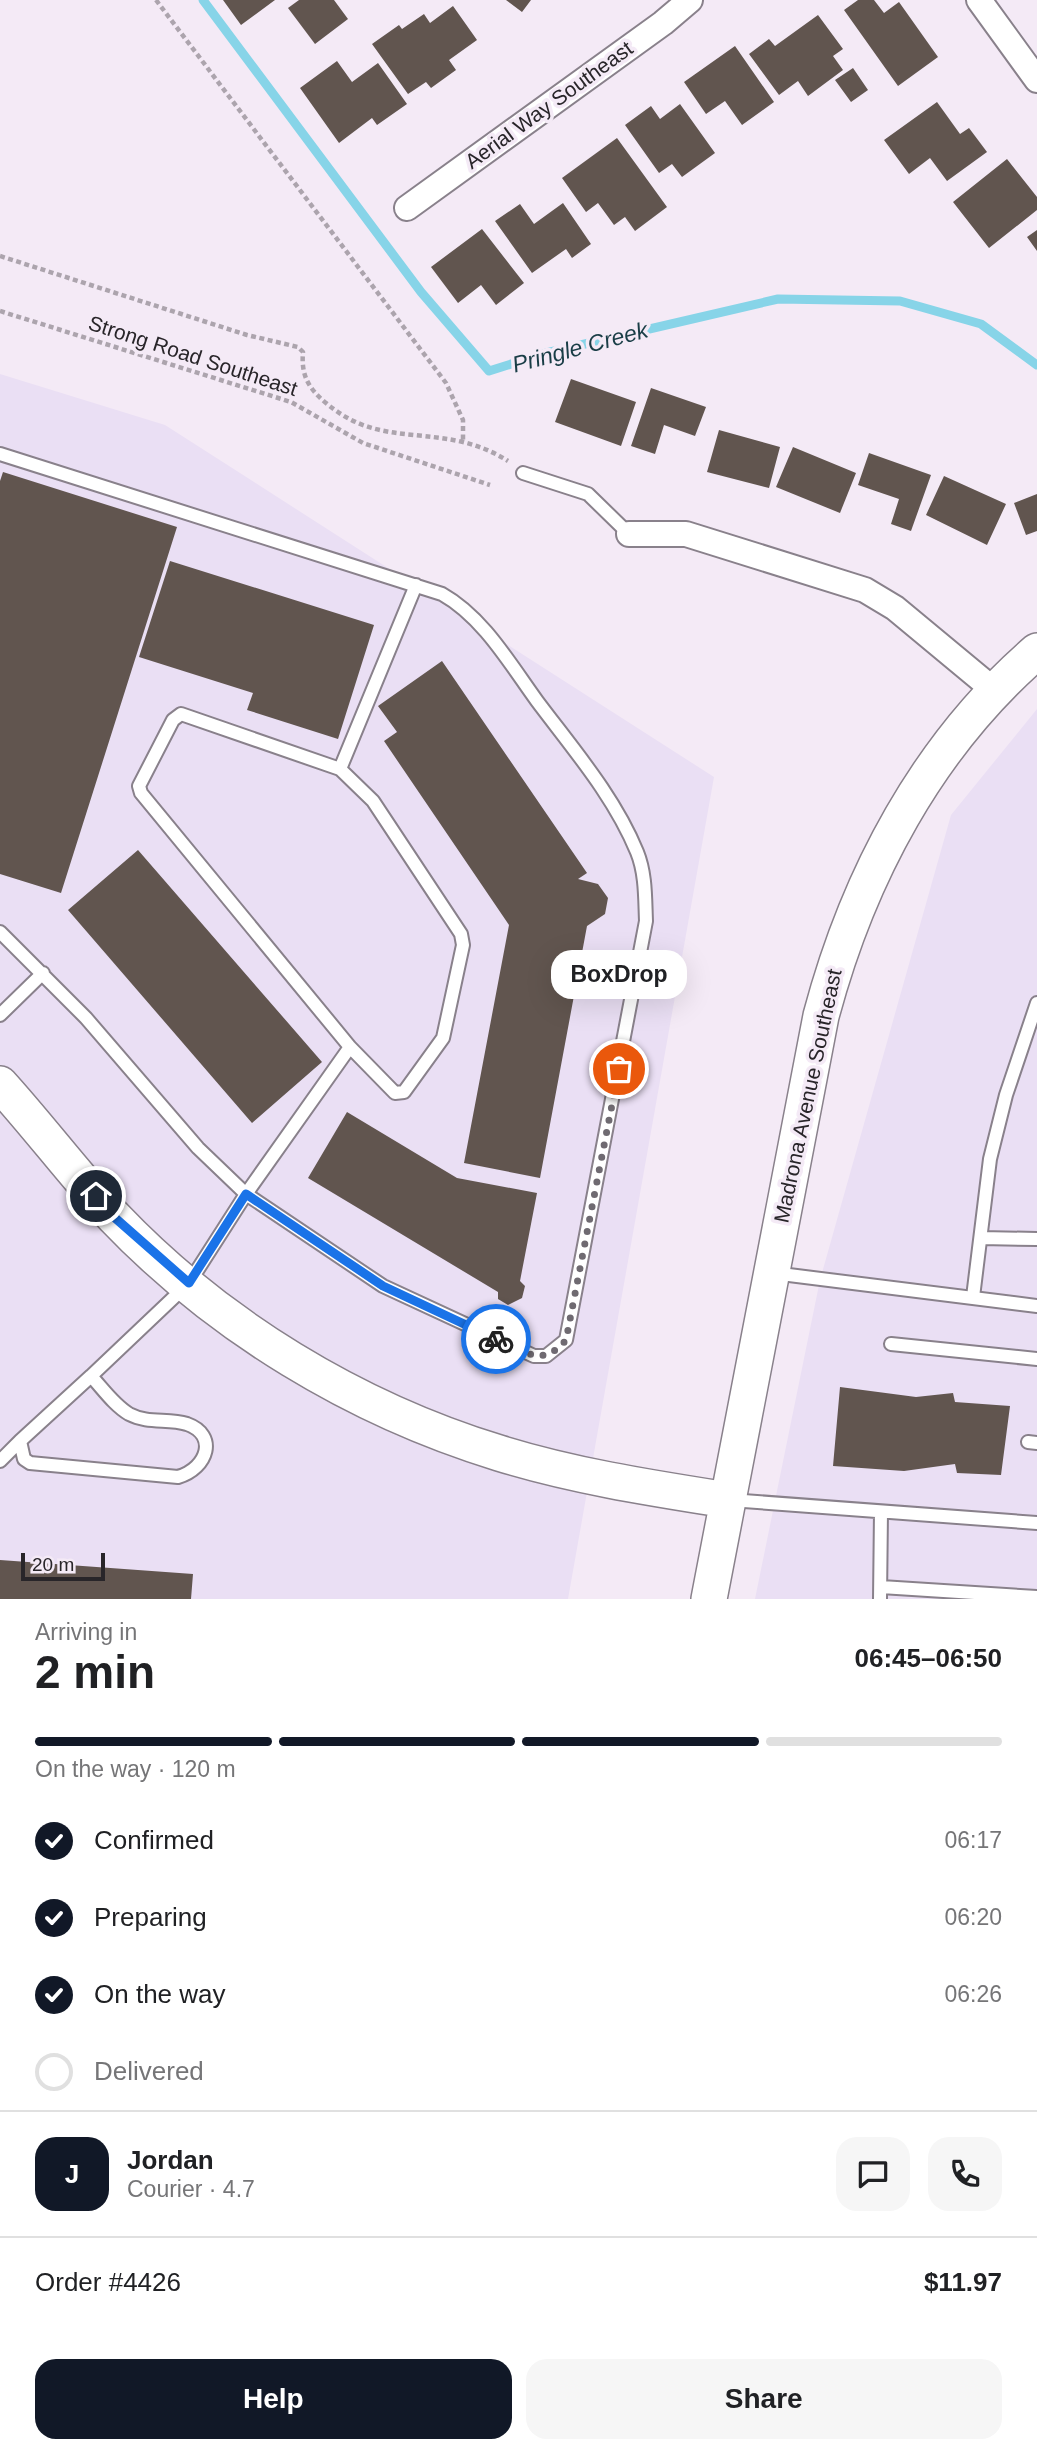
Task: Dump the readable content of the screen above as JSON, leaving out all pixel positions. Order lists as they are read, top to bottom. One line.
{"streets":{"main road":["Madrona Avenue Southeast"],"street":["Aerial Way Southeast"],"path":["Strong Road Southeast"]},"water":["Pringle Creek"],"places":["BoxDrop"],"scale_bar":"20 m","page":{"bubble":"BoxDrop","scale":"20 m","heading":["2 min","Arriving in","06:45–06:50"],"panel":["Jordan","Courier · 4.7","Order #4426","$11.97"],"bar":"On the way · 120 m","list":[["Confirmed","06:17"],["Preparing","06:20"],["On the way","06:26"],"Delivered"],"round":"J","buttons":["Help","Share"]}}
